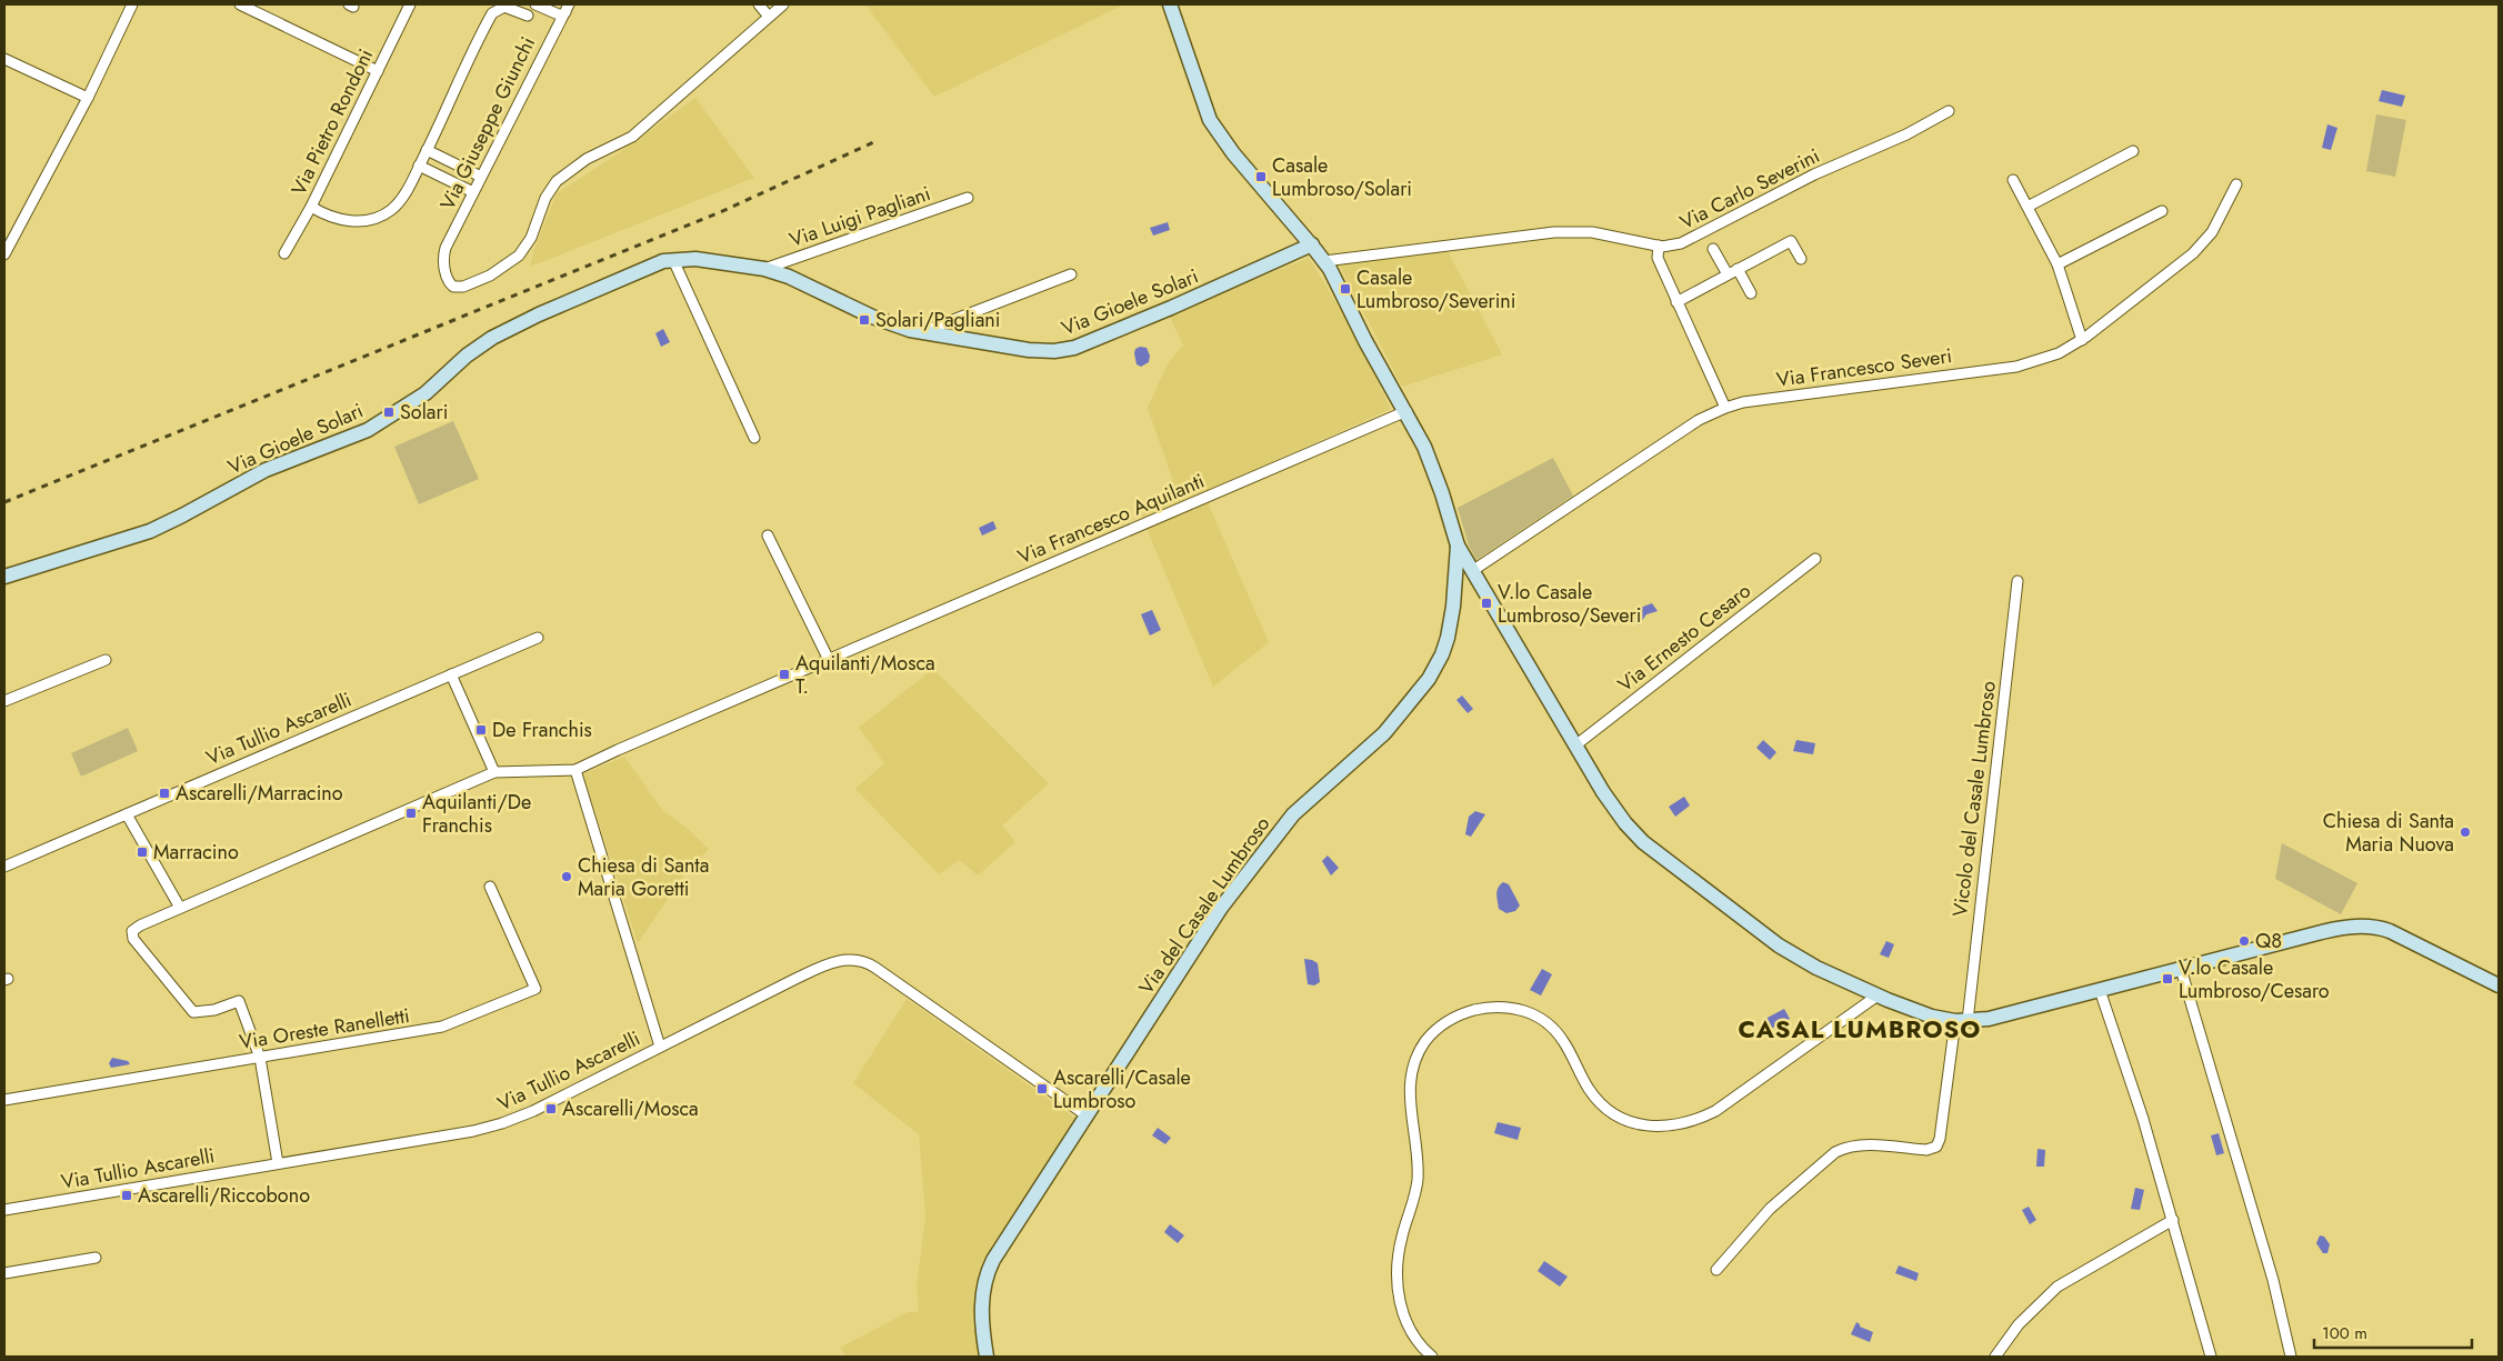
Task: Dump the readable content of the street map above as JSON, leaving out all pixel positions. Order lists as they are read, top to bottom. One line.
{"streets":{"street":["Via Pietro Rondoni","Via Giuseppe Giunchi","Via Carlo Severini","Via Luigi Pagliani","Via Gioele Solari","Via Francesco Severi","Via Francesco Aquilanti","Via Ernesto Cesaro","Via Tullio Ascarelli","Vicolo del Casale Lumbroso","Via del Casale Lumbroso","Via Oreste Ranelletti"]},"crossings":[["Via Carlo Severini","Via del Casale Lumbroso"],["Via Luigi Pagliani","Via Gioele Solari"],["Via Gioele Solari","Via del Casale Lumbroso"],["Via Francesco Aquilanti","Via del Casale Lumbroso"],["Via Francesco Aquilanti","Via Oreste Ranelletti"],["Via Tullio Ascarelli","Via del Casale Lumbroso"]],"districts":["CASAL LUMBROSO"],"places":{"transit":["Casale Lumbroso/Solari","Casale Lumbroso/Severini","Solari/Pagliani","Solari","V.lo Casale Lumbroso/Severi","Aquilanti/Mosca T.","De Franchis","Ascarelli/Marracino","Aquilanti/De Franchis","Marracino","V.lo Casale Lumbroso/Cesaro","Ascarelli/Casale Lumbroso","Ascarelli/Mosca","Ascarelli/Riccobono"],"other":["Chiesa di Santa Maria Nuova","Chiesa di Santa Maria Goretti","Q8"]},"scale_bar":"100 m"}
